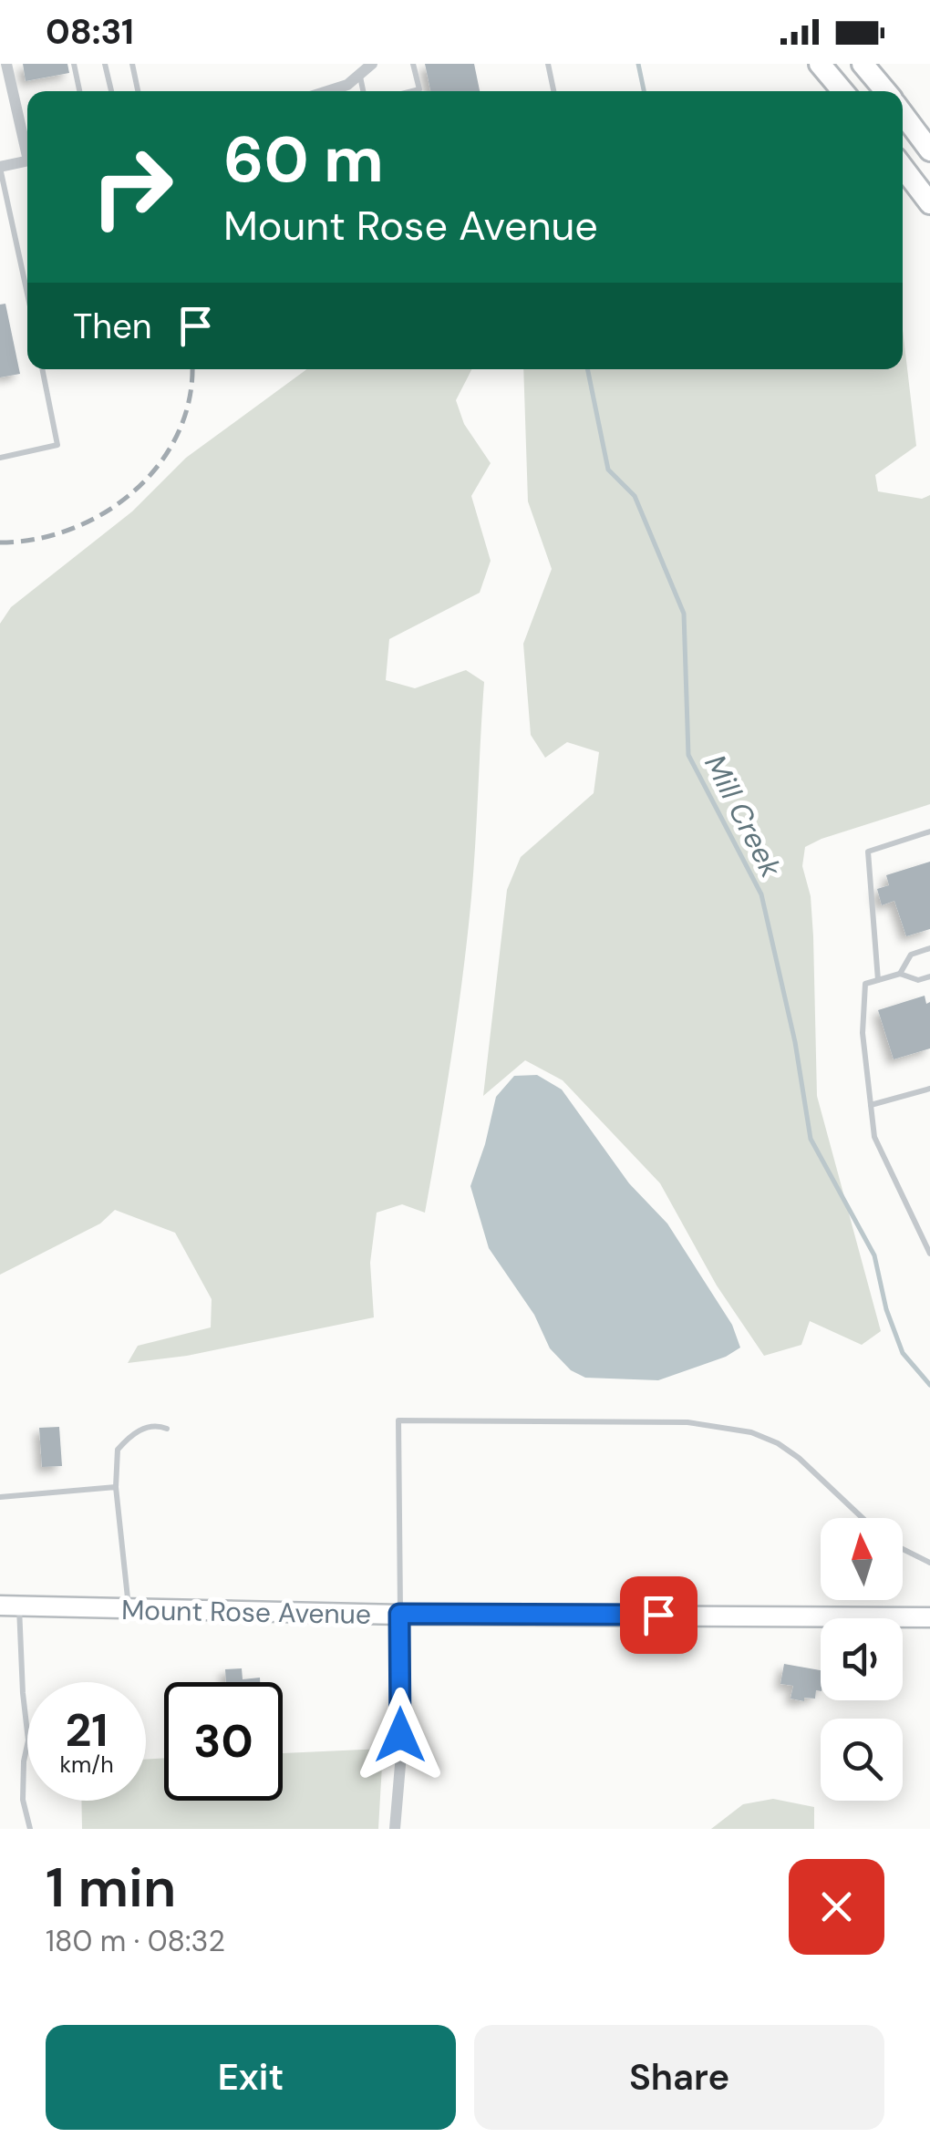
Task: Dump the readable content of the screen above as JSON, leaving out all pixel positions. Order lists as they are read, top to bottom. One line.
{"streets":{"main road":["Mount Rose Avenue"]},"water":["Mill Creek"],"north":"top","page":{"status":"08:31","turn":["60 m","Mount Rose Avenue"],"then":"Then","speed":"21 km/h","limit":"30","heading":["1 min","180 m · 08:32"],"buttons":["Exit","Share"]}}
